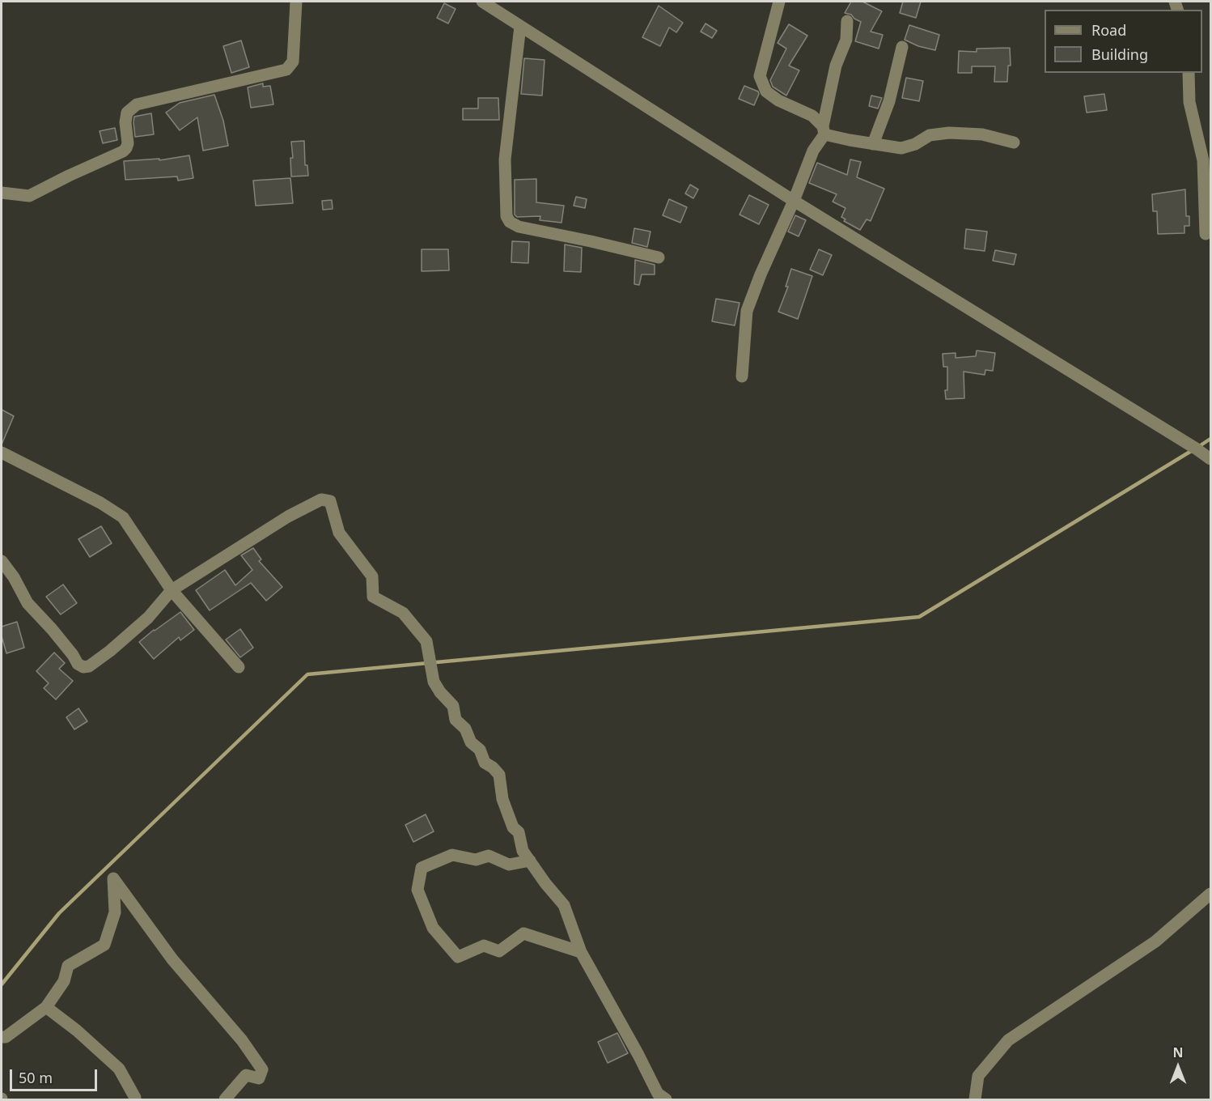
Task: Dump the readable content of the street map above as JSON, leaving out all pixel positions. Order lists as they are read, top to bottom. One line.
{"legend":["Road","Building"],"scale_bar":"50 m","north":"top"}
